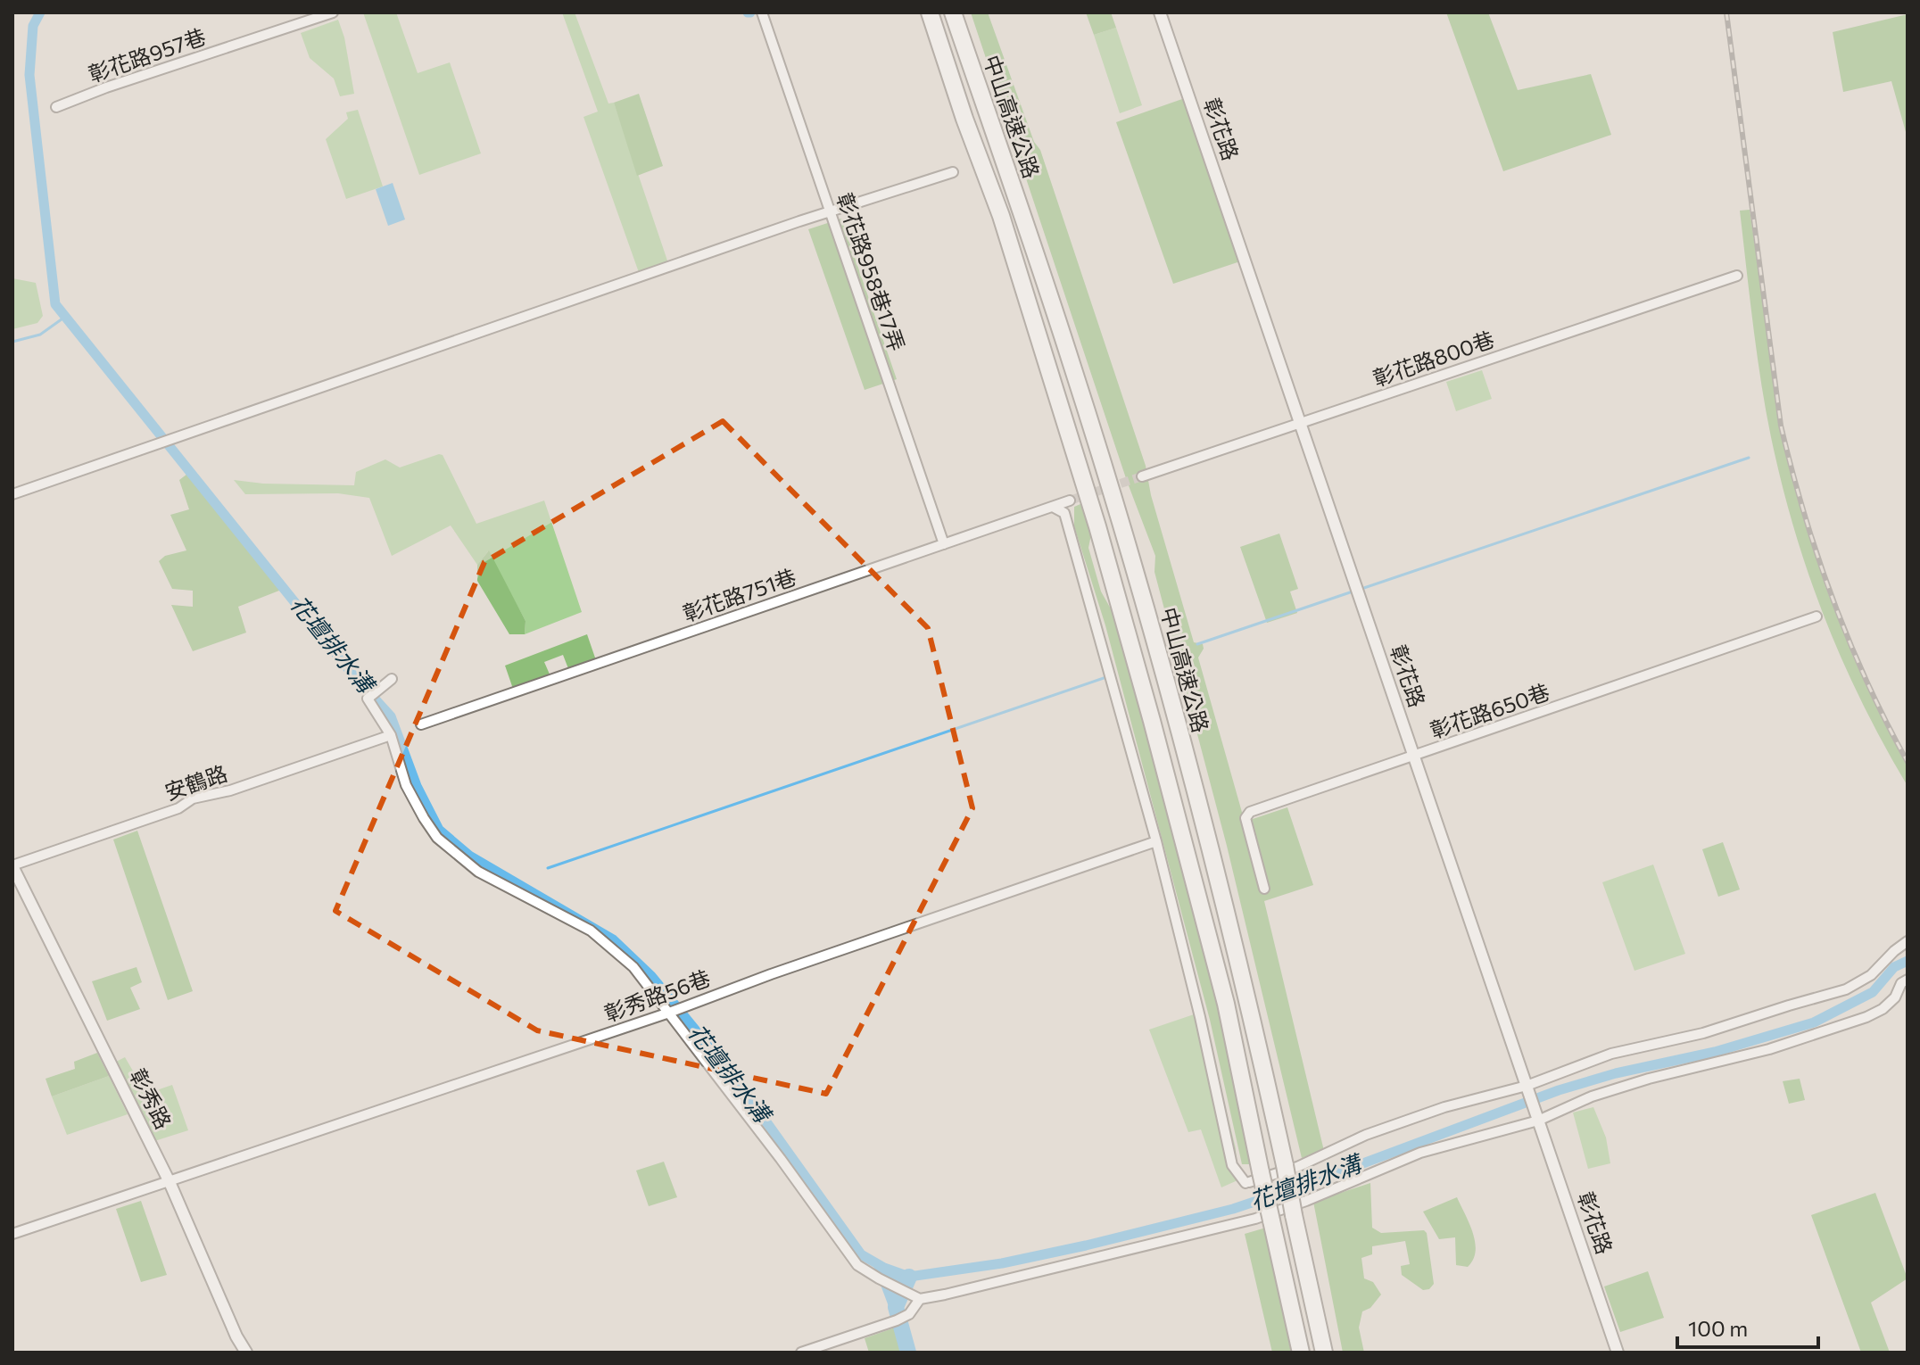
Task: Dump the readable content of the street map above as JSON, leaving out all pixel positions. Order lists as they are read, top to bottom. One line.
{"streets":{"highway":["中山高速公路"],"street":["彰花路957巷","彰花路","彰花路958巷17弄","彰花路800巷","彰花路751巷","彰花路650巷","安鶴路","彰秀路56巷","彰秀路"]},"crossings":[["彰花路","彰花路800巷"],["彰花路","彰花路650巷"],["彰花路958巷17弄","彰花路751巷"],["安鶴路","彰秀路"],["彰秀路56巷","彰秀路"]],"water":["花壇排水溝"],"scale_bar":"100 m"}
